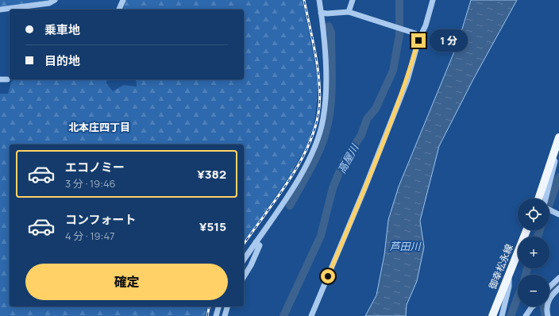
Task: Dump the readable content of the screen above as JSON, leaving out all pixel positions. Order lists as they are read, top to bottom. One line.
{"streets":{"main road":["御幸松永線"]},"districts":["北本庄四丁目"],"water":["高屋川","芦田川"],"page":{"banner":["乗車地","目的地"],"bubble":"1 分","list":[{"name":"エコノミー","note":"3 分 · 19:46","value":"¥382"},{"name":"コンフォート","note":"4 分 · 19:47","value":"¥515"}],"map_buttons":["+","−"],"buttons":"確定"}}
